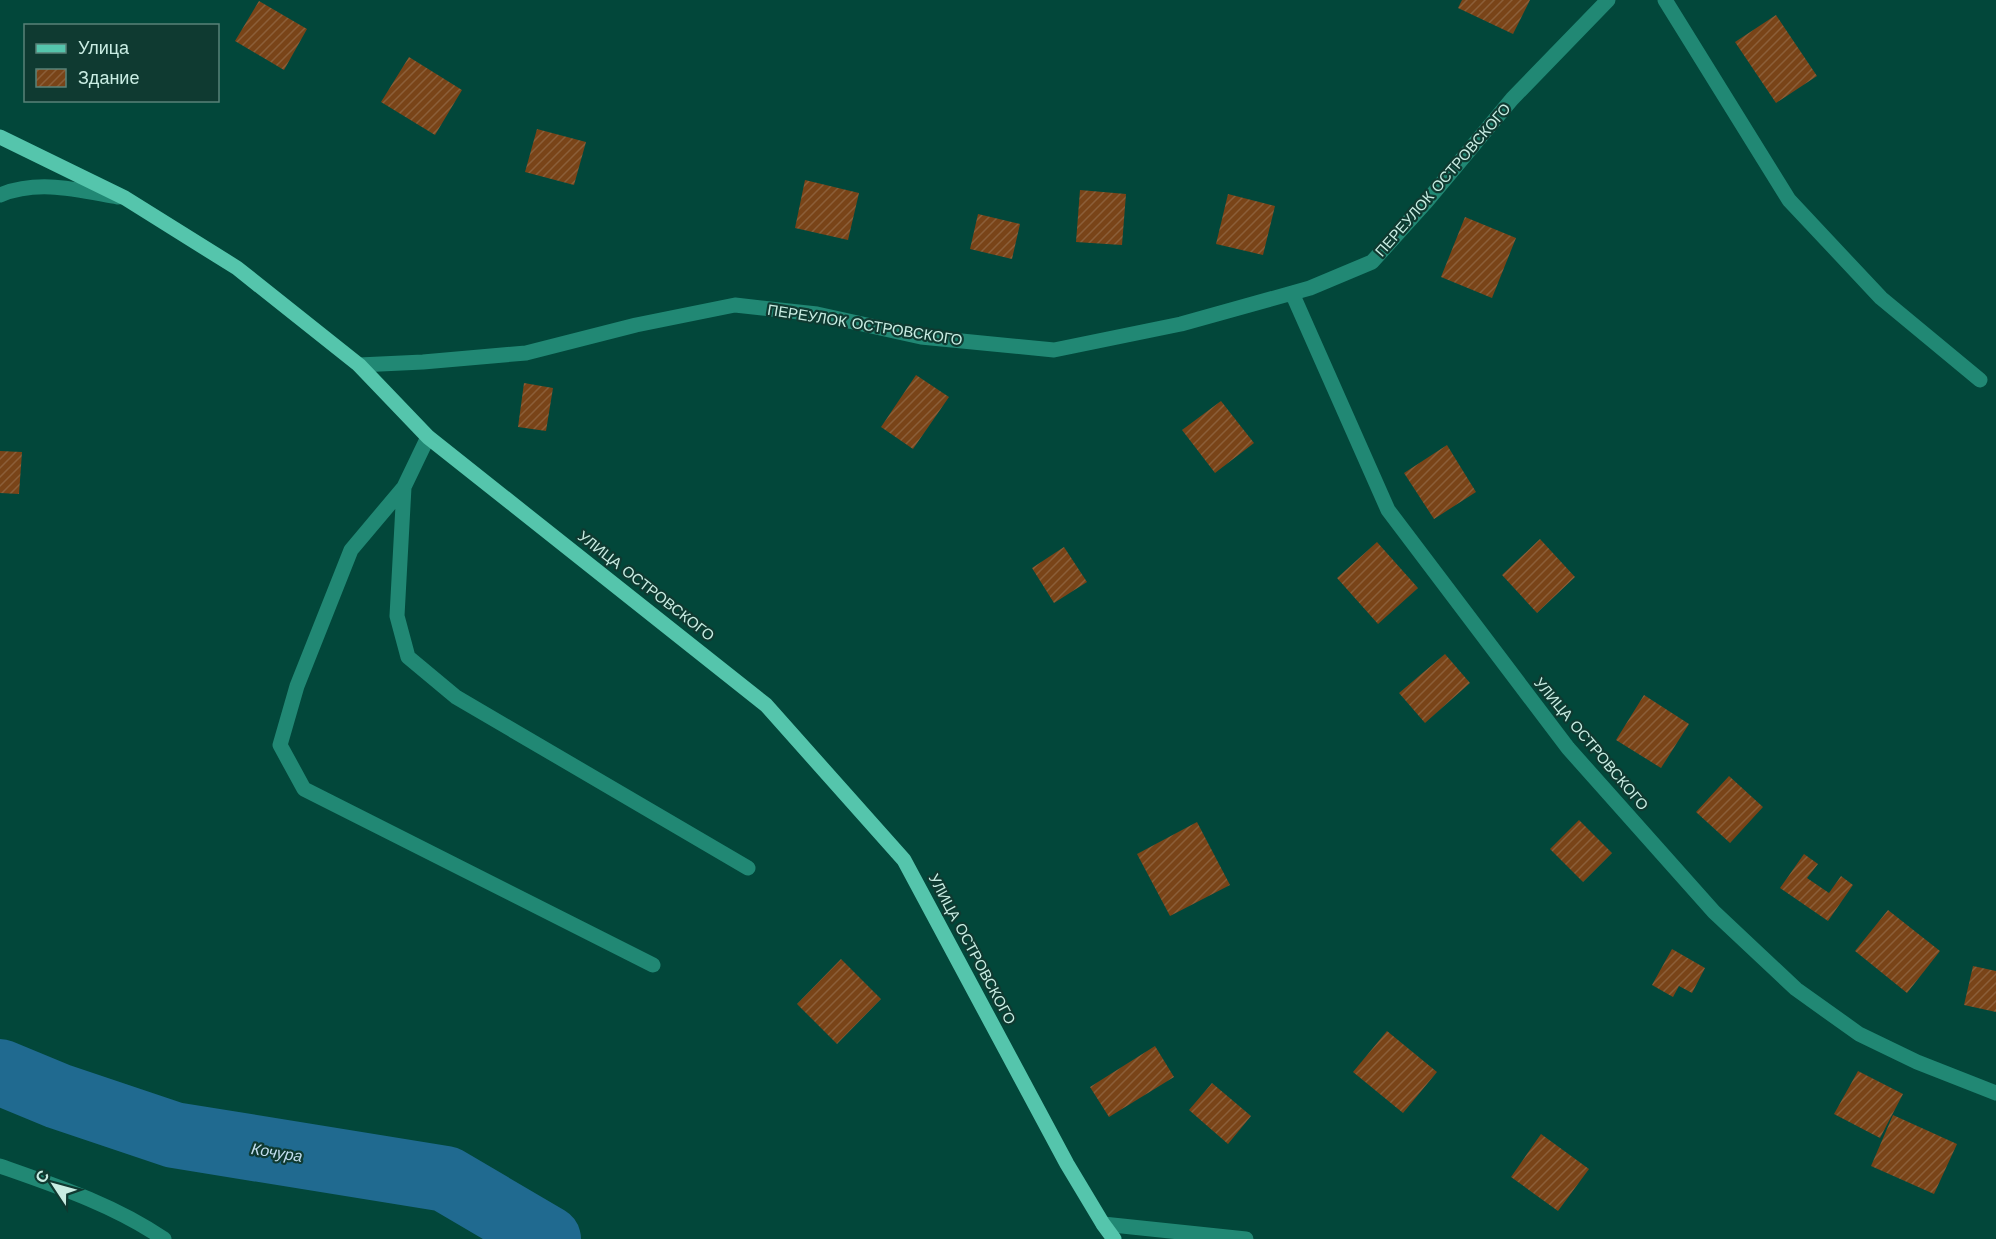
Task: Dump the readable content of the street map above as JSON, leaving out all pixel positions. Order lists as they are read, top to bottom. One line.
{"streets":{"main road":["УЛИЦА ОСТРОВСКОГО"],"street":["ПЕРЕУЛОК ОСТРОВСКОГО"]},"crossings":[["ПЕРЕУЛОК ОСТРОВСКОГО","УЛИЦА ОСТРОВСКОГО"]],"water":["Кочура"],"legend":["Улица","Здание"],"north":"top left"}
